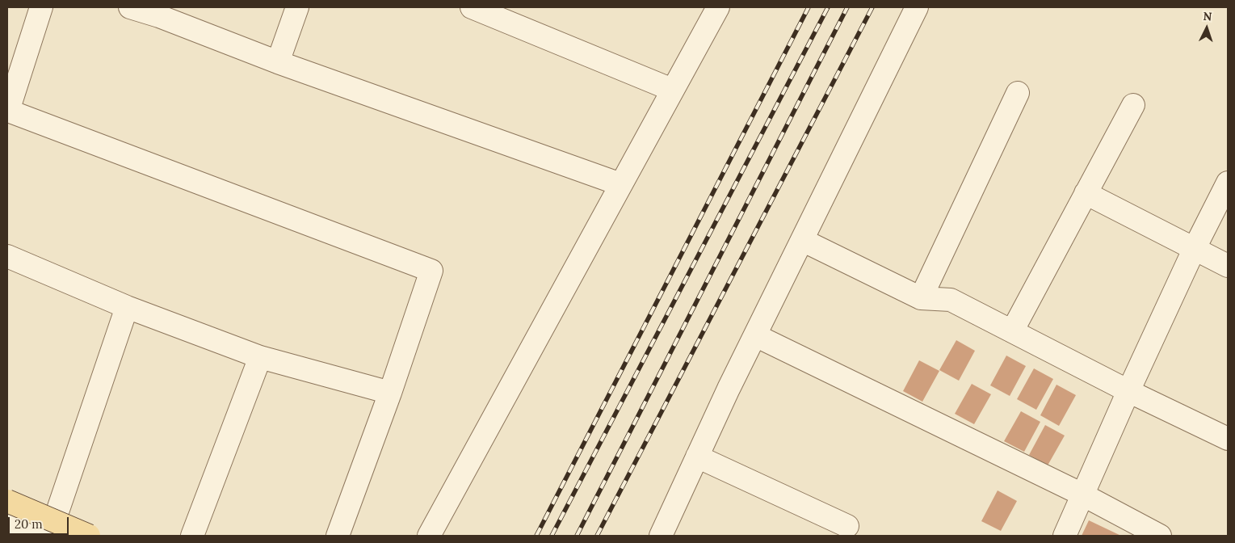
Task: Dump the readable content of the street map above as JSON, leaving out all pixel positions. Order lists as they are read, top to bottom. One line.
{"scale_bar":"20 m","north":"top"}
